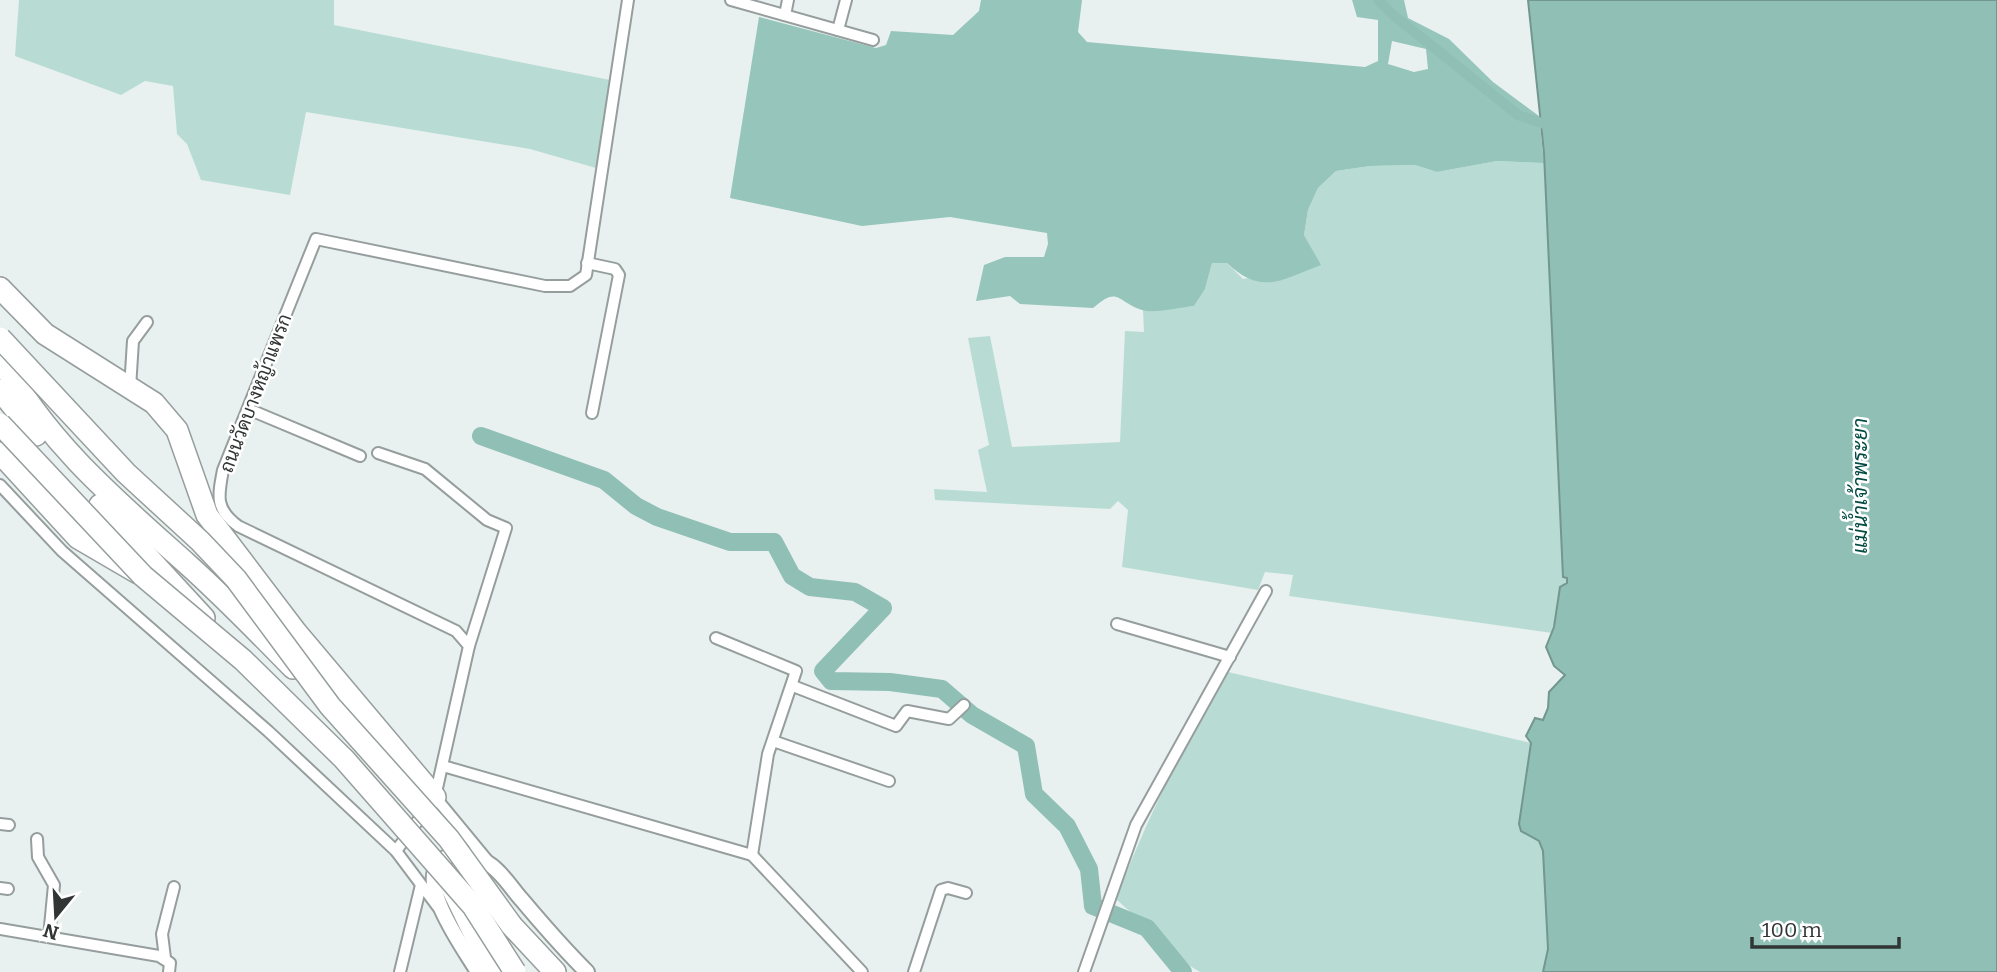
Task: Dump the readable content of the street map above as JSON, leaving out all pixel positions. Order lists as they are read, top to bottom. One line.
{"streets":{"street":["ถนนวัดบางหญ้าแพรก"]},"water":["แม่น้ำเจ้าพระยา"],"scale_bar":"100 m","north":"bottom"}
